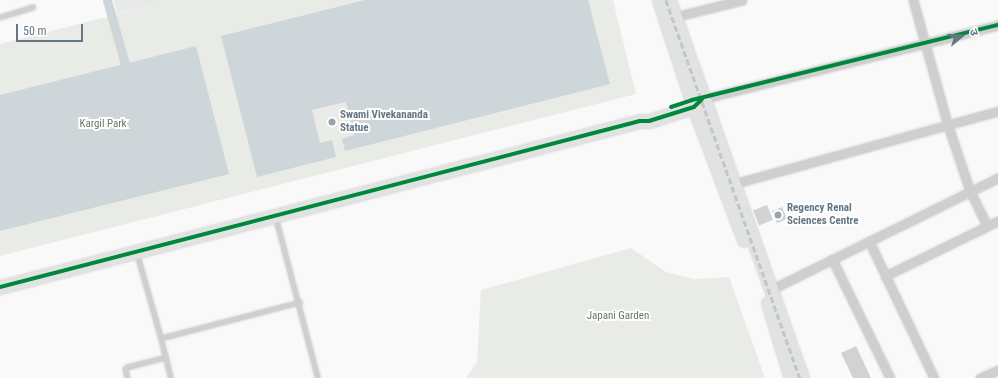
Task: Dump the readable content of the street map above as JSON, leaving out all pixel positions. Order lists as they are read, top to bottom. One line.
{"parks":["Kargil Park","Japani Garden"],"places":["Swami Vivekananda Statue","Regency Renal Sciences Centre"],"scale_bar":"50 m","north":"right"}
